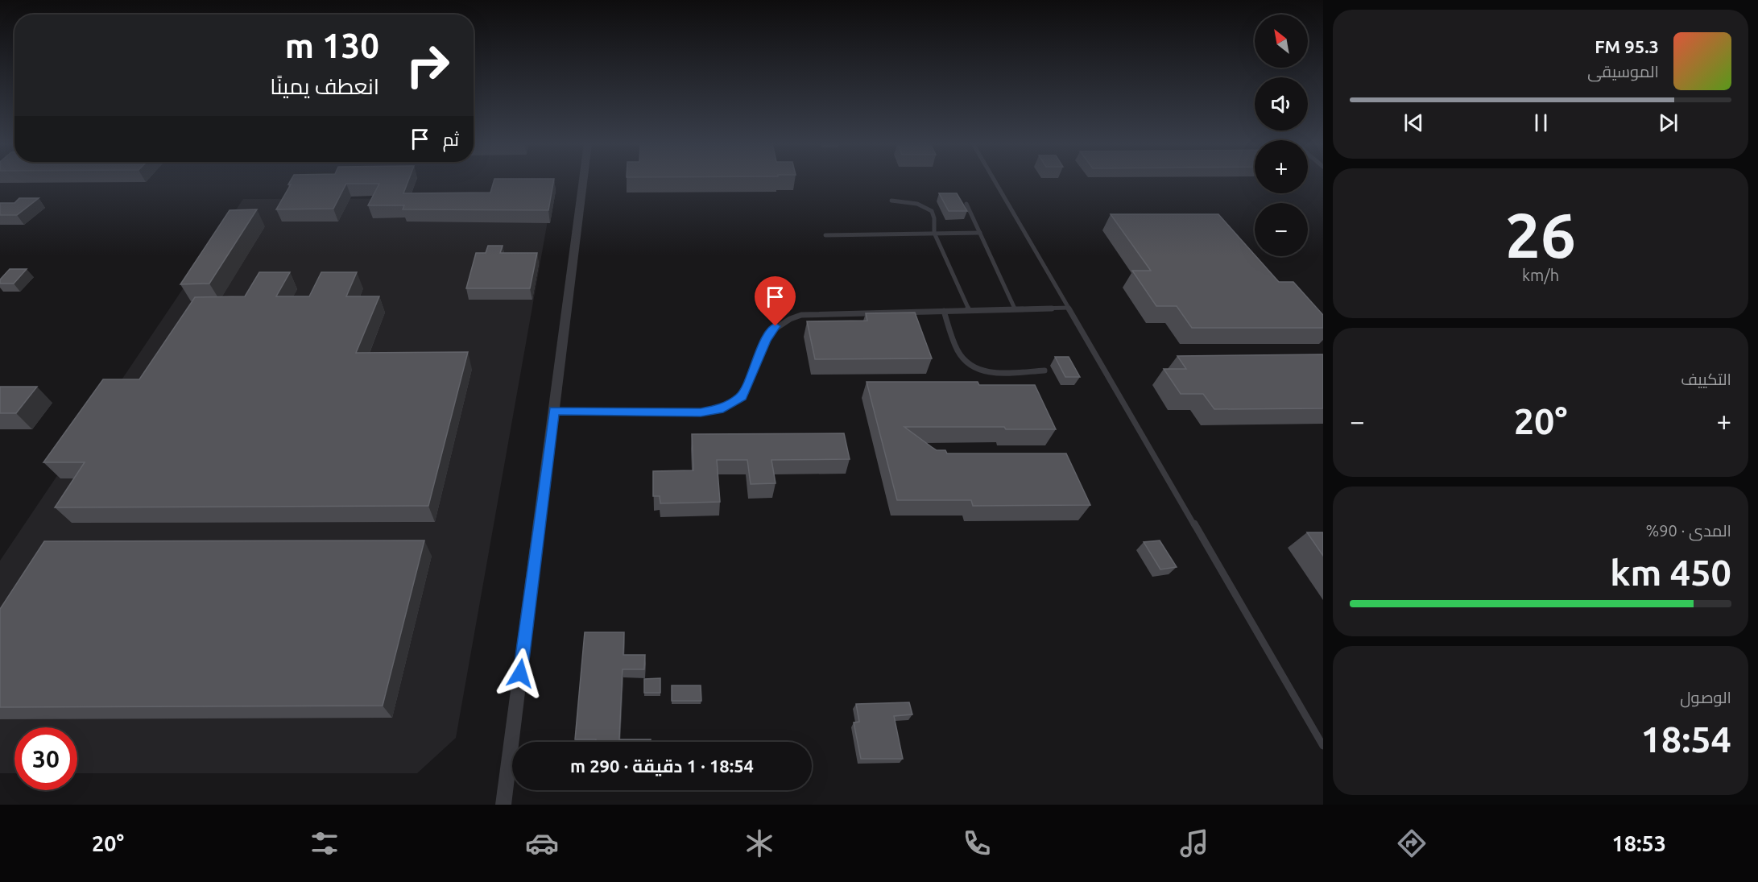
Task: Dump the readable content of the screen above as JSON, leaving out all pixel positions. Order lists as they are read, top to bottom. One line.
{"north":"top left","page":{"map_buttons":["+","−"],"turn":["130 m","انعطف يمينًا"],"song":["95.3 FM","الموسيقى"],"then":"ثم","tile":[["26","km/h"],"التكييف",["المدى · 90%","450 km"],["الوصول","18:54"]],"heat":["−","20°","+"],"limit":"30","trip":"18:54 · 1 دقيقة · 290 m","tabs":["18:53","20°"]}}
